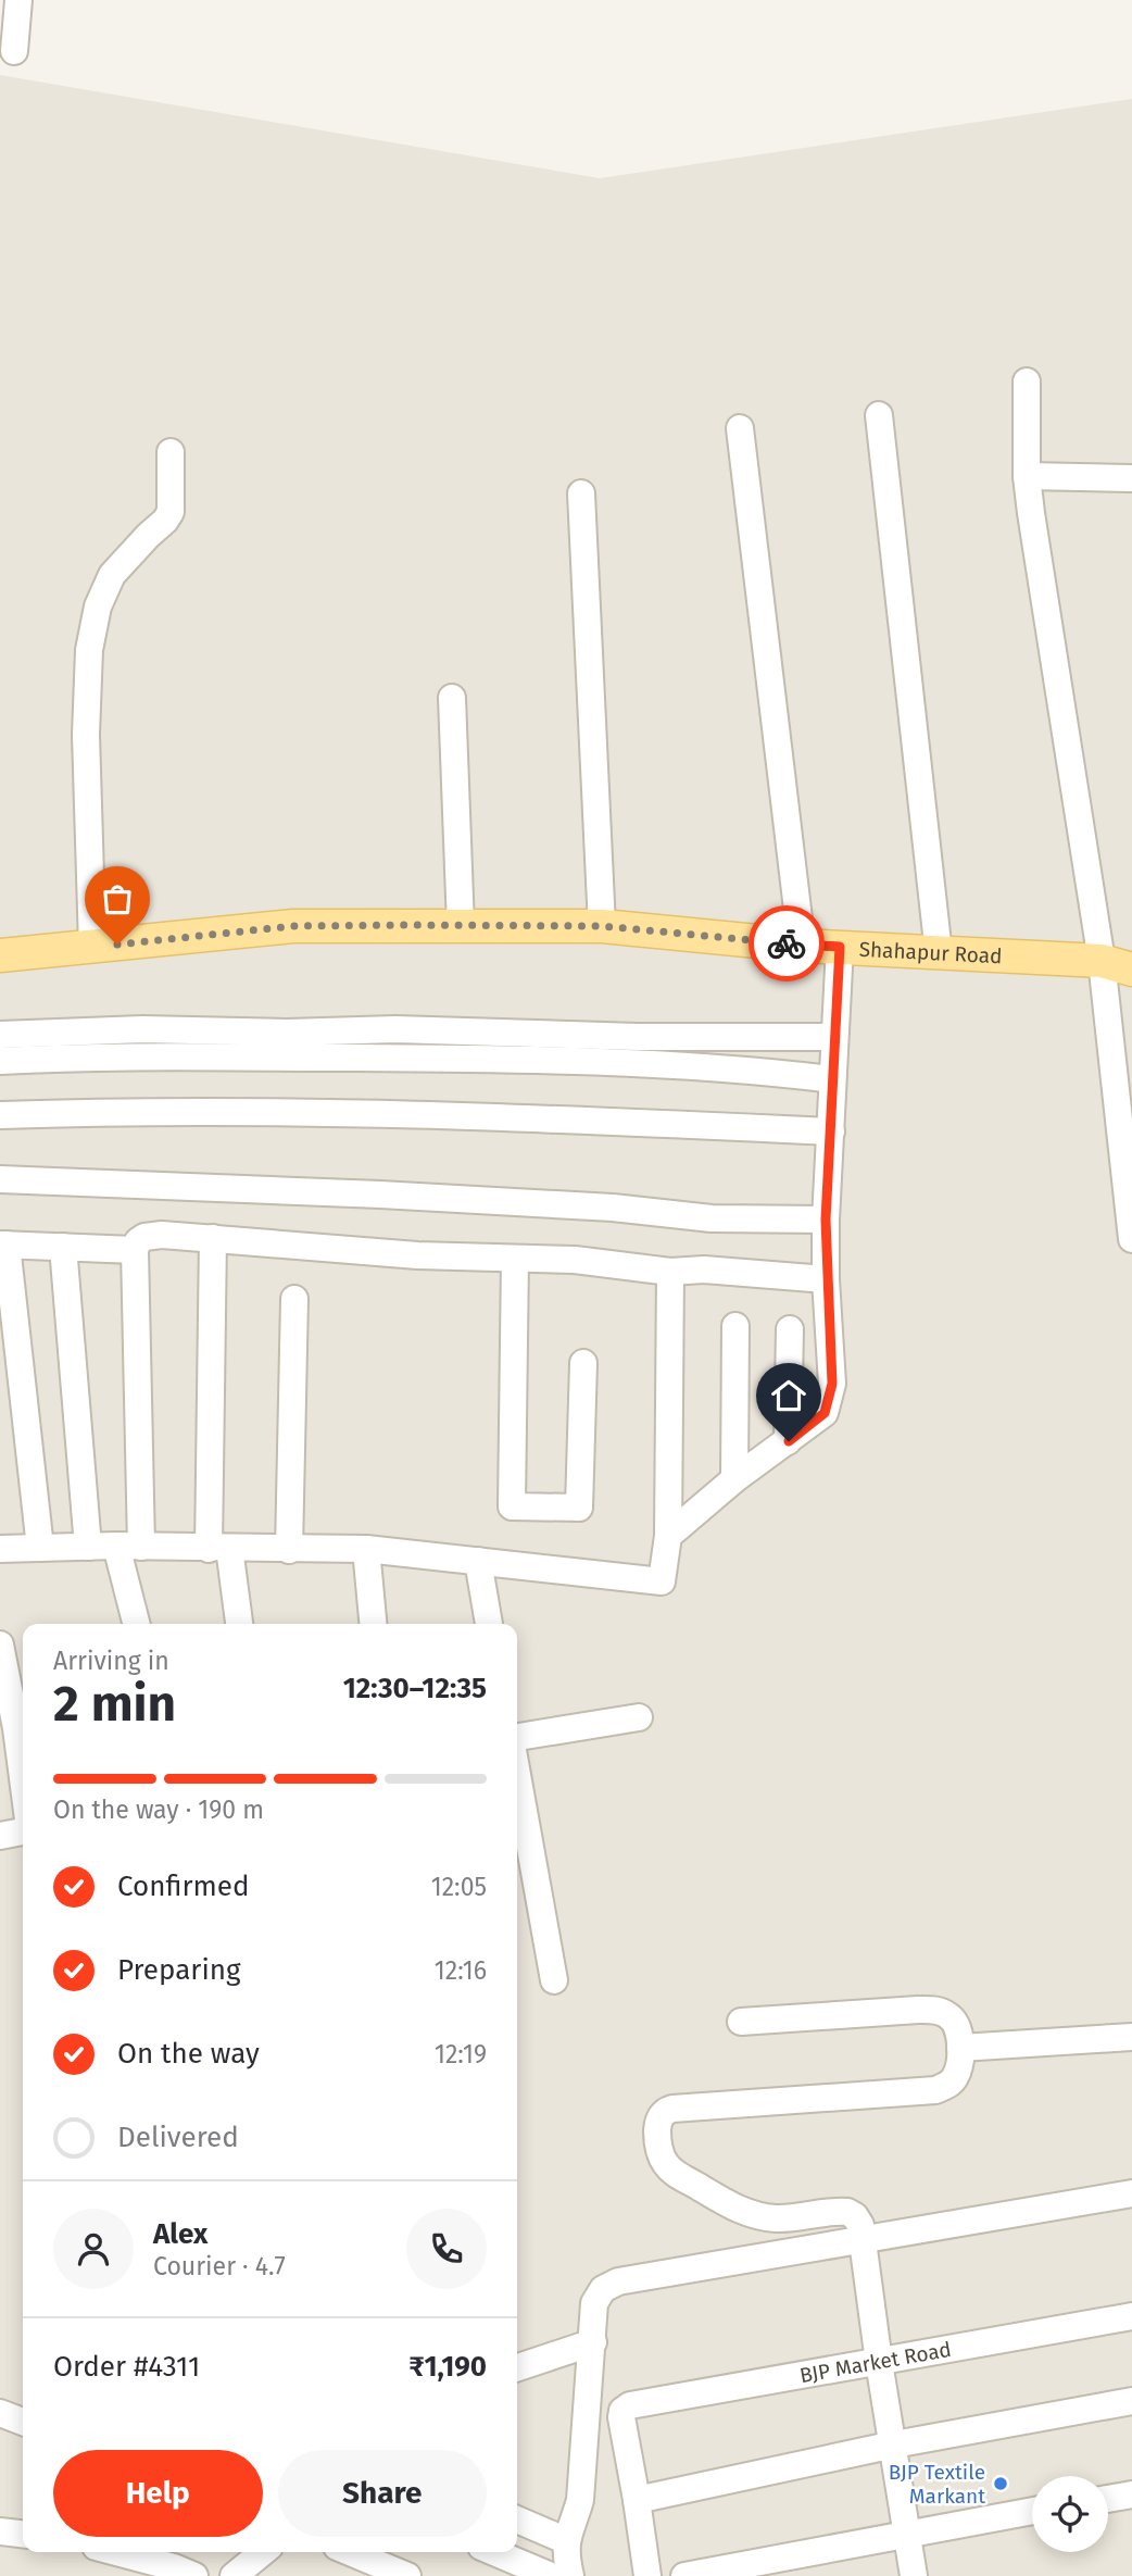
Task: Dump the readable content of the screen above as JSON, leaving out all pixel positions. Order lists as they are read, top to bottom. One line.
{"streets":{"main road":["Shahapur Road"],"street":["BJP Market Road"]},"places":["BJP Textile Markant"],"page":{"heading":["2 min","Arriving in","12:30–12:35"],"panel":["Alex","Courier · 4.7","Order #4311","₹1,190"],"bar":"On the way · 190 m","list":[["Confirmed","12:05"],["Preparing","12:16"],["On the way","12:19"],"Delivered"],"buttons":["Help","Share"]}}
